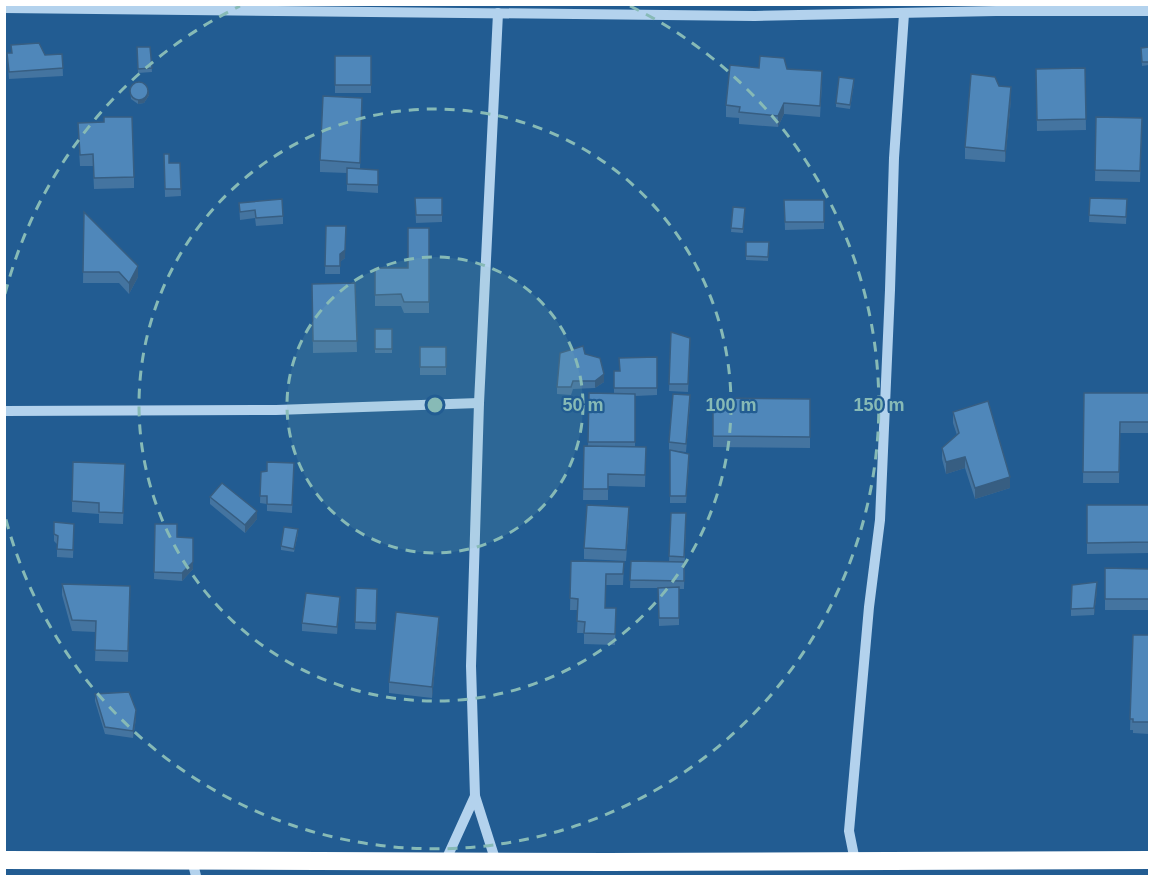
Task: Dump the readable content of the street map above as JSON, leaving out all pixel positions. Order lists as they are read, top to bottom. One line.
{"rings":["50 m","100 m","150 m"]}
